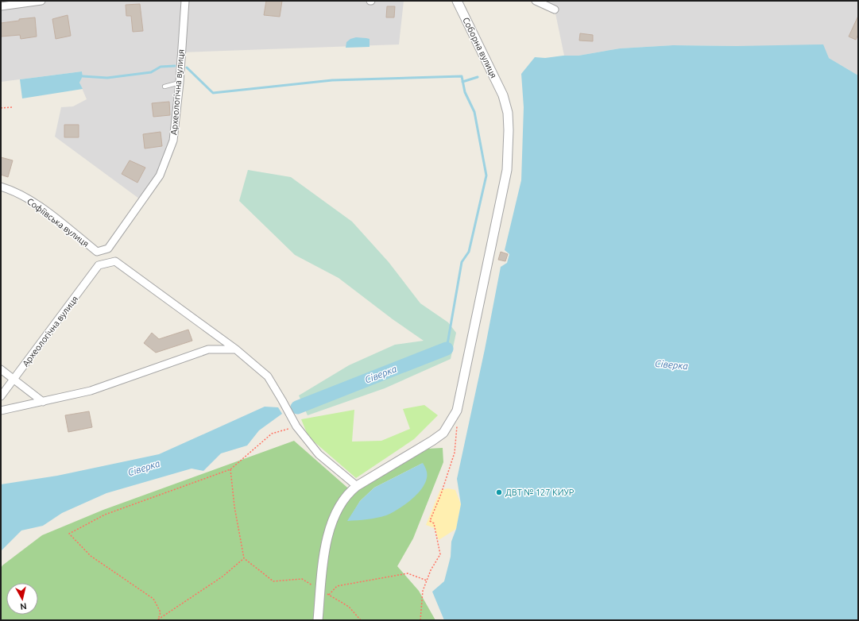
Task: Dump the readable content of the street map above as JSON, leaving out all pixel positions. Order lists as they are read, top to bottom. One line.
{"streets":{"street":["Соборна вулиця","Археологічна вулиця","Софіївська вулиця"]},"crossings":[["Археологічна вулиця","Софіївська вулиця"]],"water":["Сіверка"],"places":["ДВТ № 127 КИУР"],"north":"bottom"}
